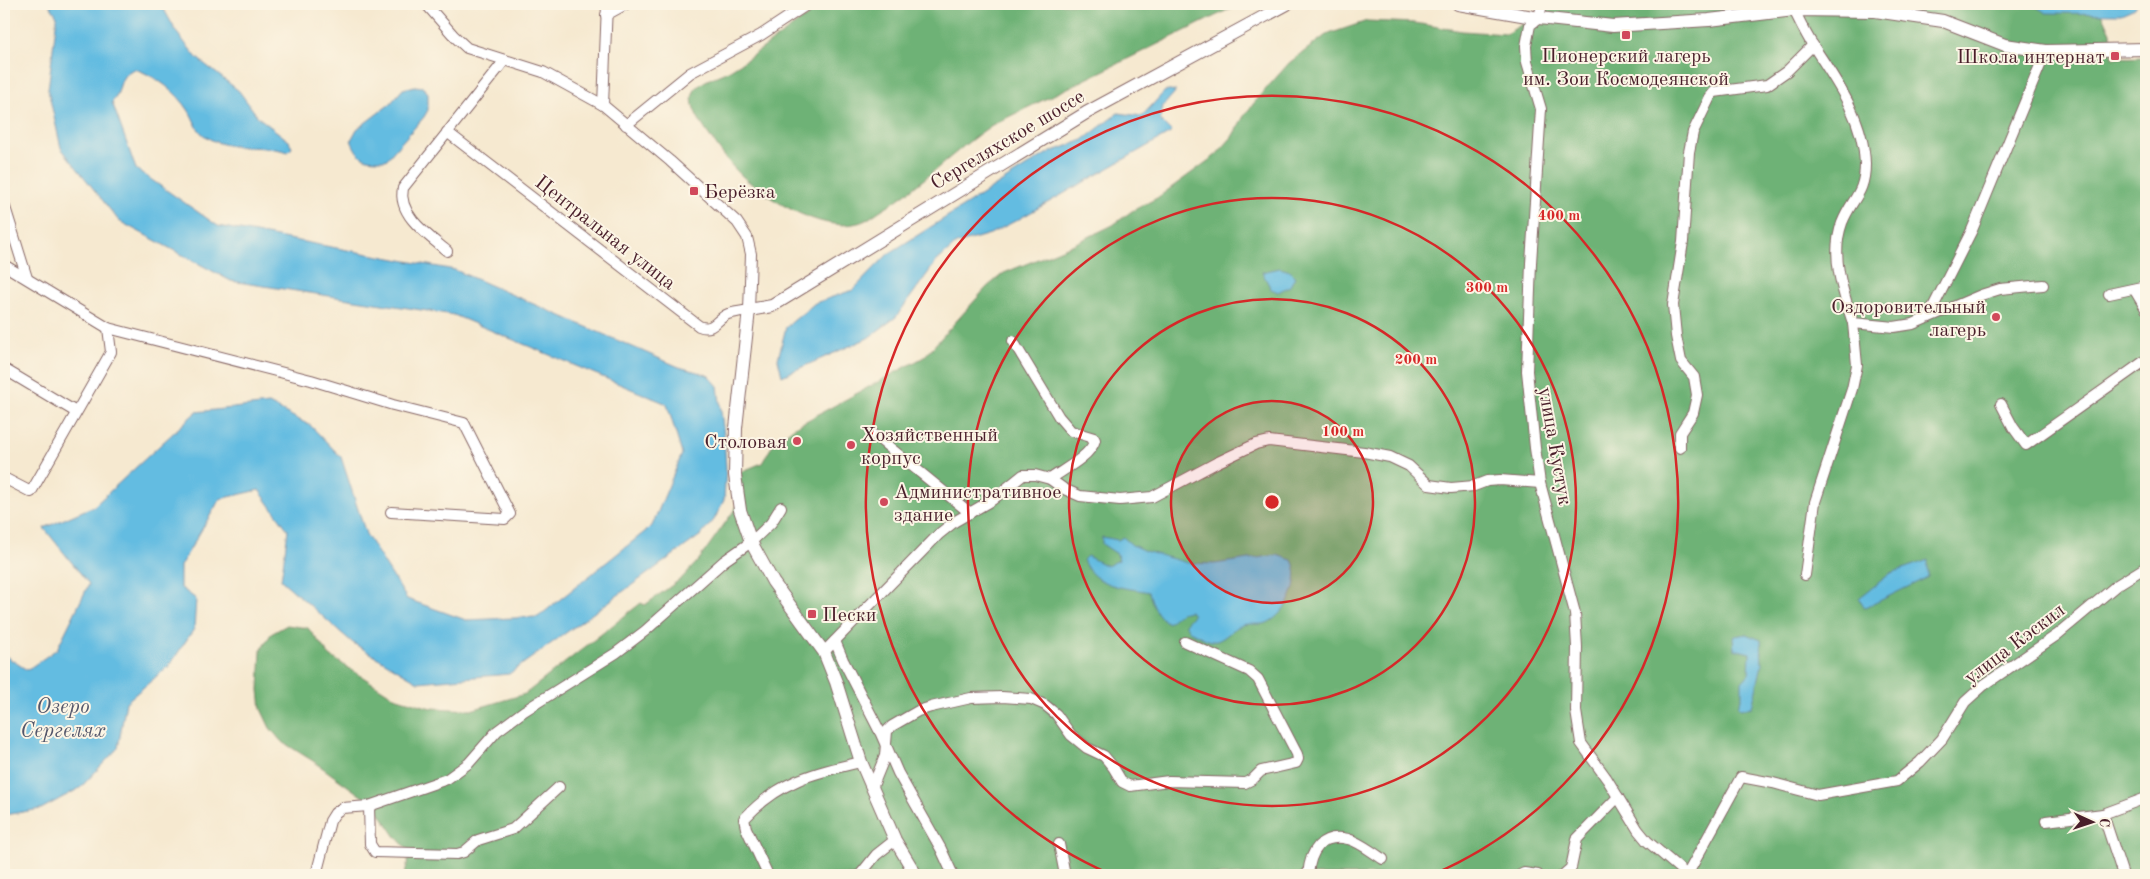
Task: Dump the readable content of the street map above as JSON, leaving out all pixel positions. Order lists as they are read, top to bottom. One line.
{"streets":{"main road":["Сергеляхское шоссе"],"street":["Центральная улица","улица Кустук","улица Кэскил"]},"crossings":[["Сергеляхское шоссе","Центральная улица"],["улица Кустук","улица Кэскил"]],"water":["Озеро Сергелях"],"places":{"transit":["Пионерский лагерь им. Зои Космодеянской","Школа интернат","Берёзка","Пески"],"other":["Оздоровительный лагерь","Столовая","Хозяйственный корпус","Административное здание"]},"north":"right","rings":["400 m","300 m","200 m","100 m"]}
